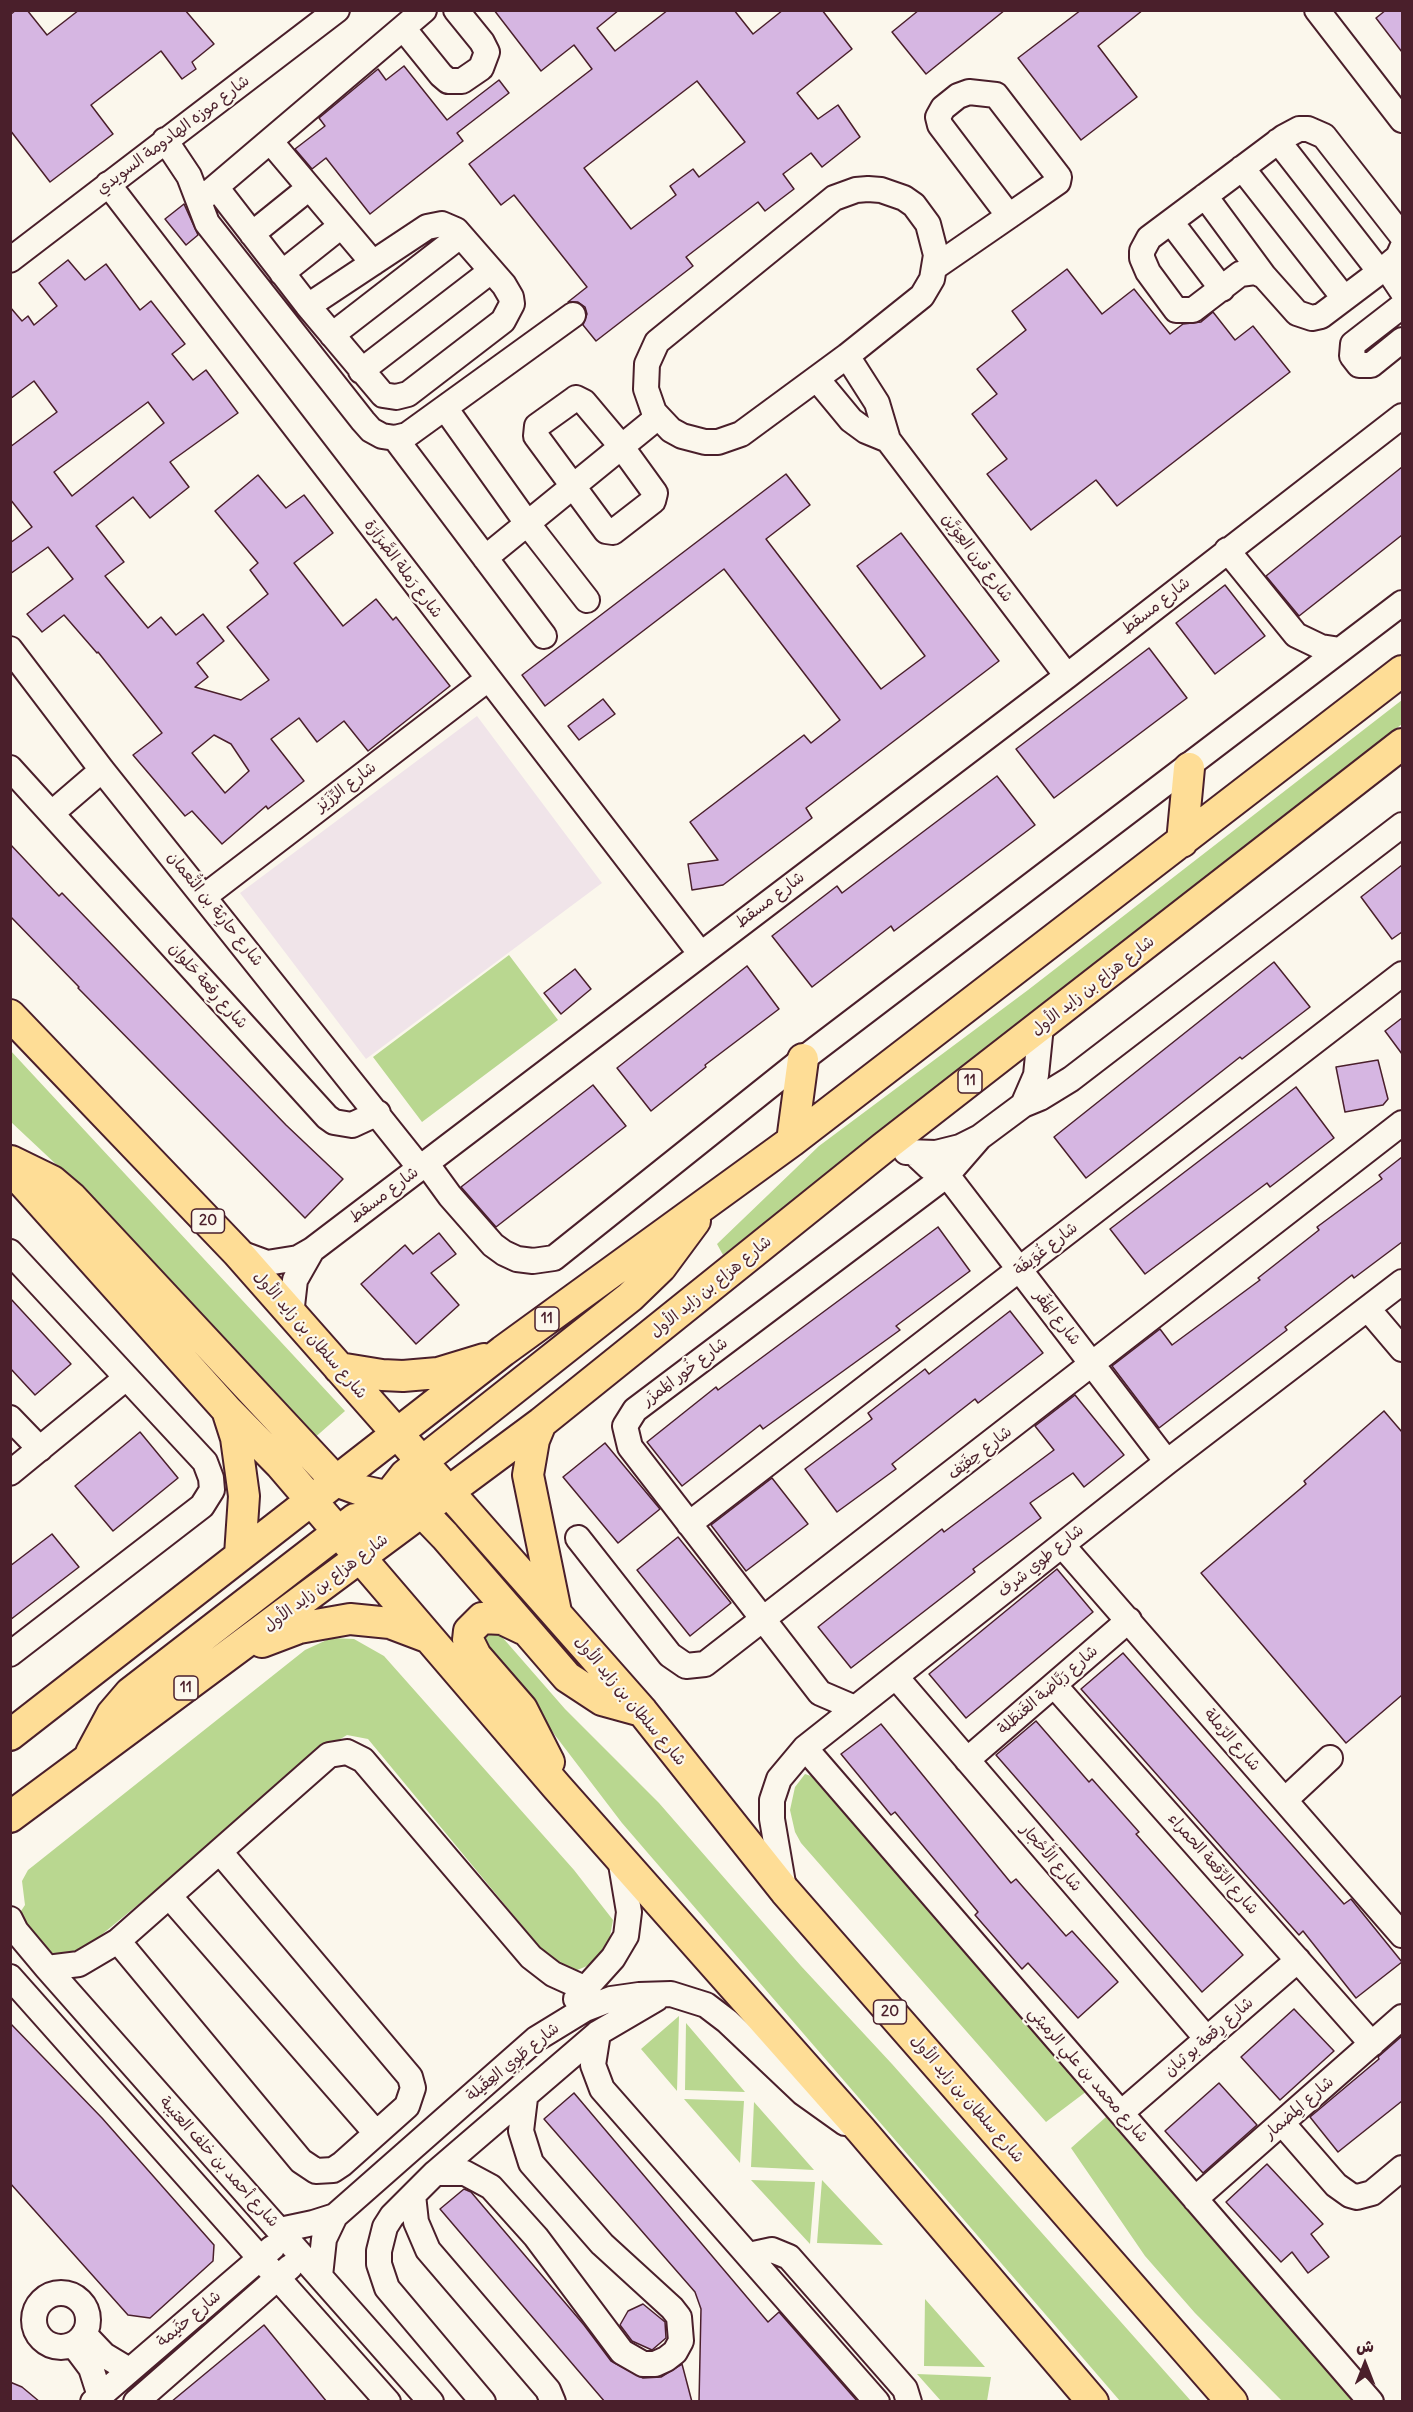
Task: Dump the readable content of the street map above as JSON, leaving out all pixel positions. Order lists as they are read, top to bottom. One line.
{"streets":{"main road":["شارع هزاع بن زايد الأول","11","20","شارع سلطان بن زايد الأول"],"street":["شارع موزه الهادومة السويدي","شارع قرن العِوَيَّن","شارع رَملة الصَّرَارَة","شارع مسقط","شارع الرِّزَيْز","شارع حارِثة بن النُّعمان","شارع رِقعة حَلوان","شارع غُوَيفَة","شارع المَقَر","شارع خُور المَمزَر","شارع حِفَيّف","شارع طوي شرف","شارع رَبَّاضة الغَنطَلة","شارع الرّملة","شارع الأَحْجار","شارع الرِّقعة الحمراء","شارع رِقعة بو ثبان","شارع طَوِي العِقَيلة","شارع محمد بن علي الرميثي","شارع المِضمار","شارع أحمد بن خلف العتيبة","شارع حثَيمة"]},"crossings":[["شارع موزه الهادومة السويدي","شارع رَملة الصَّرَارَة"],["شارع قرن العِوَيَّن","شارع مسقط"],["شارع رَملة الصَّرَارَة","شارع مسقط"],["شارع رَملة الصَّرَارَة","شارع الرِّزَيْز"],["شارع مسقط","شارع حارِثة بن النُّعمان"],["شارع مسقط","شارع سلطان بن زايد الأول"],["شارع الرِّزَيْز","شارع حارِثة بن النُّعمان"],["شارع حارِثة بن النُّعمان","شارع رِقعة حَلوان"],["شارع هزاع بن زايد الأول","شارع سلطان بن زايد الأول"],["11","شارع سلطان بن زايد الأول"],["شارع غُوَيفَة","شارع المَقَر"],["شارع غُوَيفَة","شارع خُور المَمزَر"],["شارع المَقَر","شارع خُور المَمزَر"],["شارع المَقَر","شارع حِفَيّف"],["شارع المَقَر","شارع طوي شرف"],["شارع سلطان بن زايد الأول","شارع طوي شرف"],["شارع خُور المَمزَر","شارع حِفَيّف"],["شارع خُور المَمزَر","شارع طوي شرف"],["شارع طوي شرف","شارع الرّملة"],["شارع طوي شرف","شارع الأَحْجار"],["شارع طوي شرف","شارع محمد بن علي الرميثي"],["شارع رَبَّاضة الغَنطَلة","شارع الرّملة"],["شارع رَبَّاضة الغَنطَلة","شارع الأَحْجار"],["شارع رَبَّاضة الغَنطَلة","شارع الرِّقعة الحمراء"],["شارع الأَحْجار","شارع رِقعة بو ثبان"],["شارع الرِّقعة الحمراء","شارع رِقعة بو ثبان"],["شارع الرِّقعة الحمراء","شارع المِضمار"],["شارع رِقعة بو ثبان","شارع محمد بن علي الرميثي"],["شارع طَوِي العِقَيلة","شارع أحمد بن خلف العتيبة"],["شارع طَوِي العِقَيلة","شارع حثَيمة"],["شارع محمد بن علي الرميثي","شارع المِضمار"],["شارع أحمد بن خلف العتيبة","شارع حثَيمة"]],"north":"top"}
